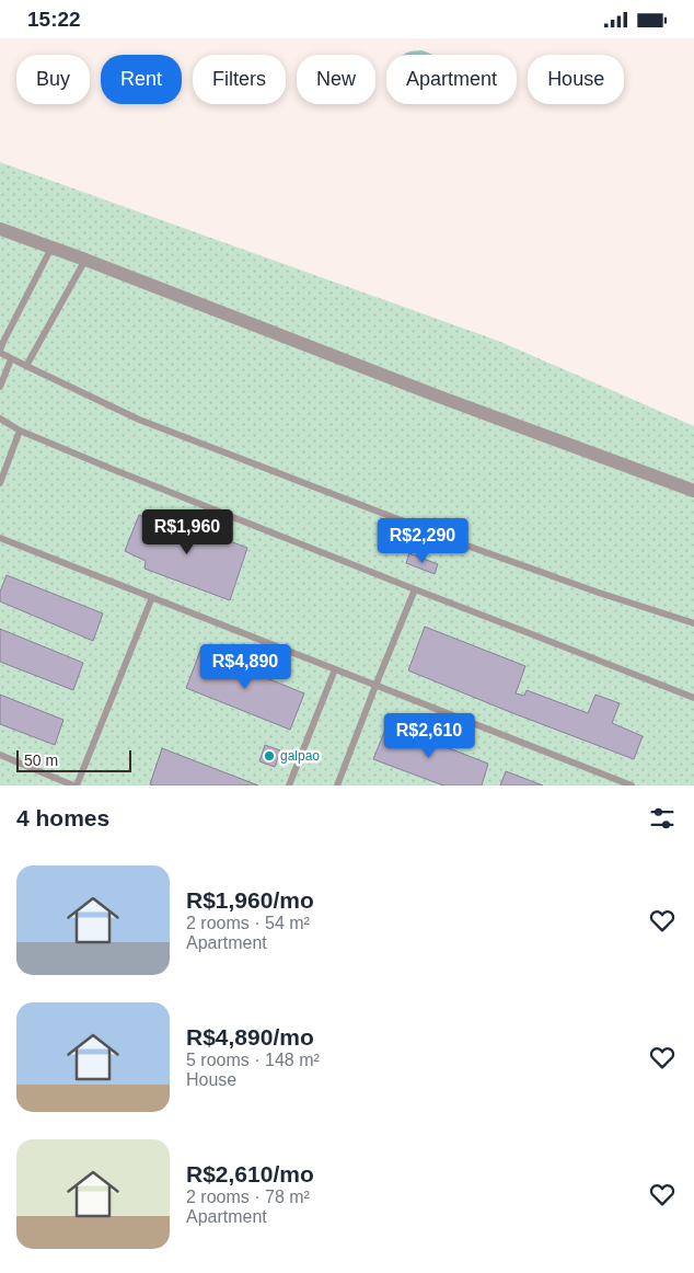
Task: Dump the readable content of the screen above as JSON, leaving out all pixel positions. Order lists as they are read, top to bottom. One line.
{"places":["galpao"],"scale_bar":"50 m","page":{"status":"15:22","chip":["Buy","Rent","Filters","New","Apartment","House"],"price":["R$1,960","R$2,290","R$4,890","R$2,610"],"scale":"50 m","heading":"4 homes","list":[{"name":"R$1,960/mo","note":"2 rooms · 54 m² · Apartment"},{"name":"R$4,890/mo","note":"5 rooms · 148 m² · House"},{"name":"R$2,610/mo","note":"2 rooms · 78 m² · Apartment"}]}}
